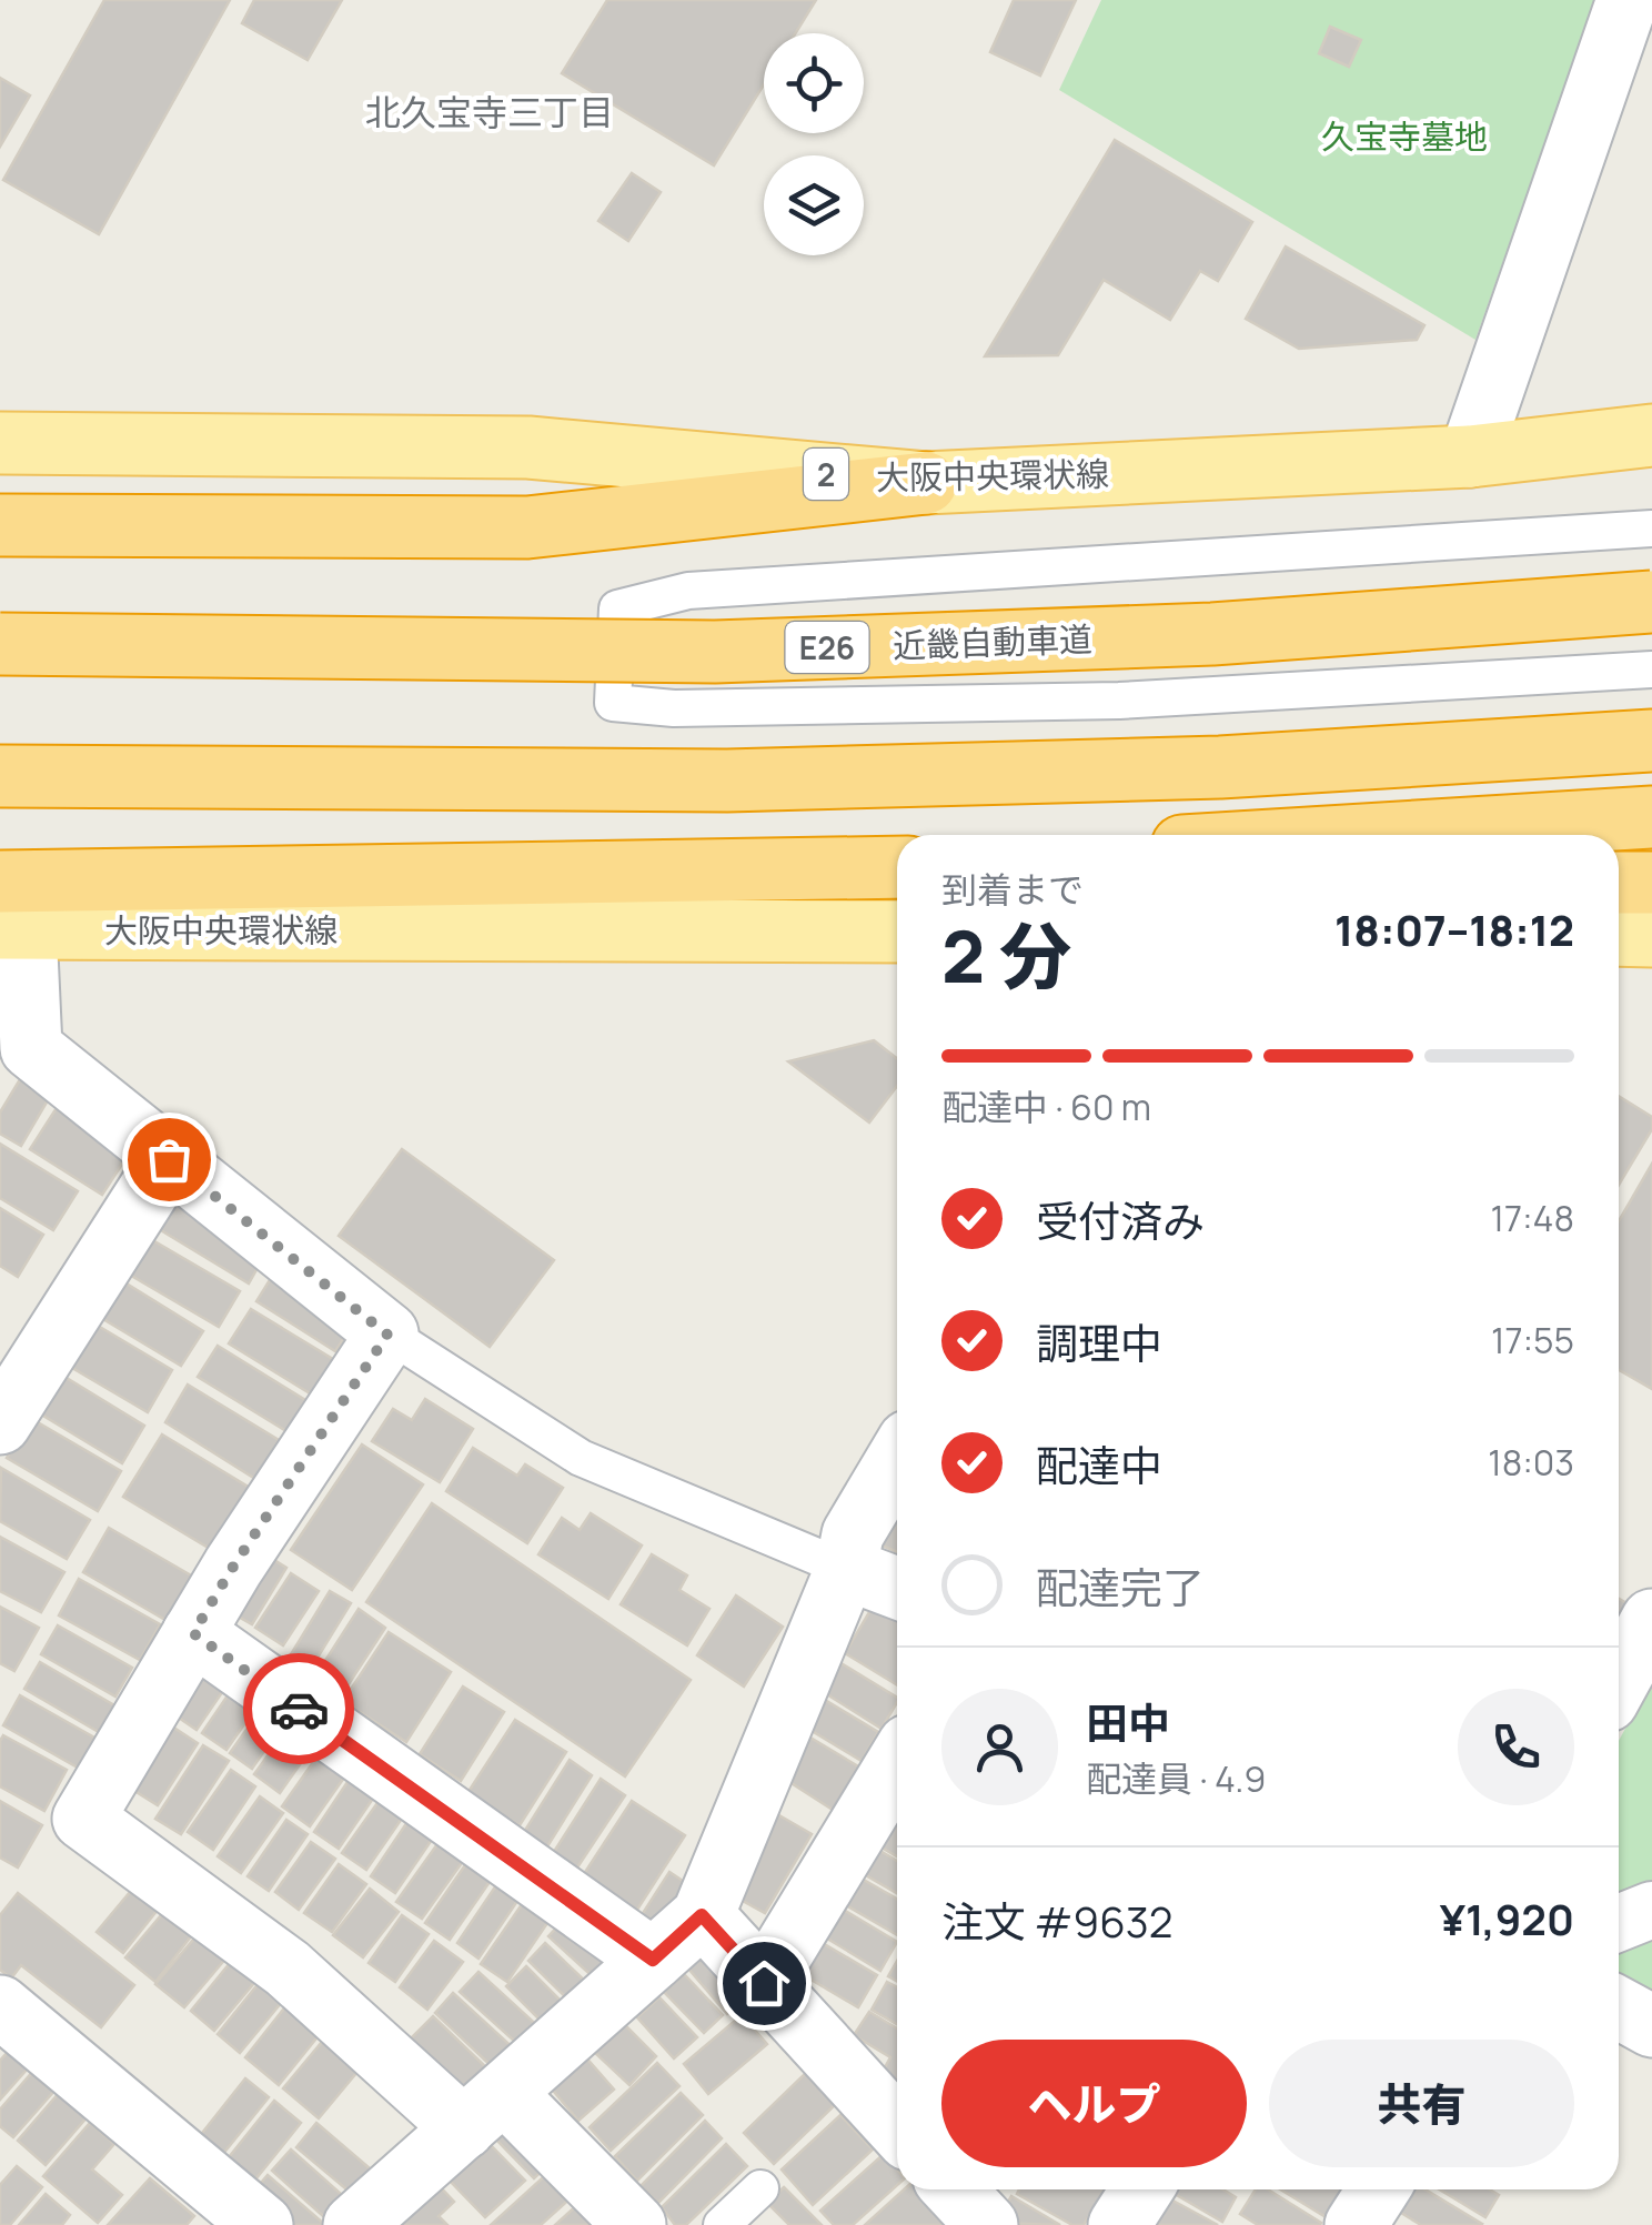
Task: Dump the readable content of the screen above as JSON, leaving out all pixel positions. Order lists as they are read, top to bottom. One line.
{"streets":{"highway":["近畿自動車道","E26"],"main road":["2","大阪中央環状線"]},"districts":["北久宝寺三丁目"],"parks":["久宝寺墓地"],"page":{"heading":["2 分","到着まで","18:07–18:12"],"panel":["田中","配達員 · 4.9","注文 #9632","¥1,920"],"bar":"配達中 · 60 m","list":[["受付済み","17:48"],["調理中","17:55"],["配達中","18:03"],"配達完了"],"buttons":["ヘルプ","共有"]}}
